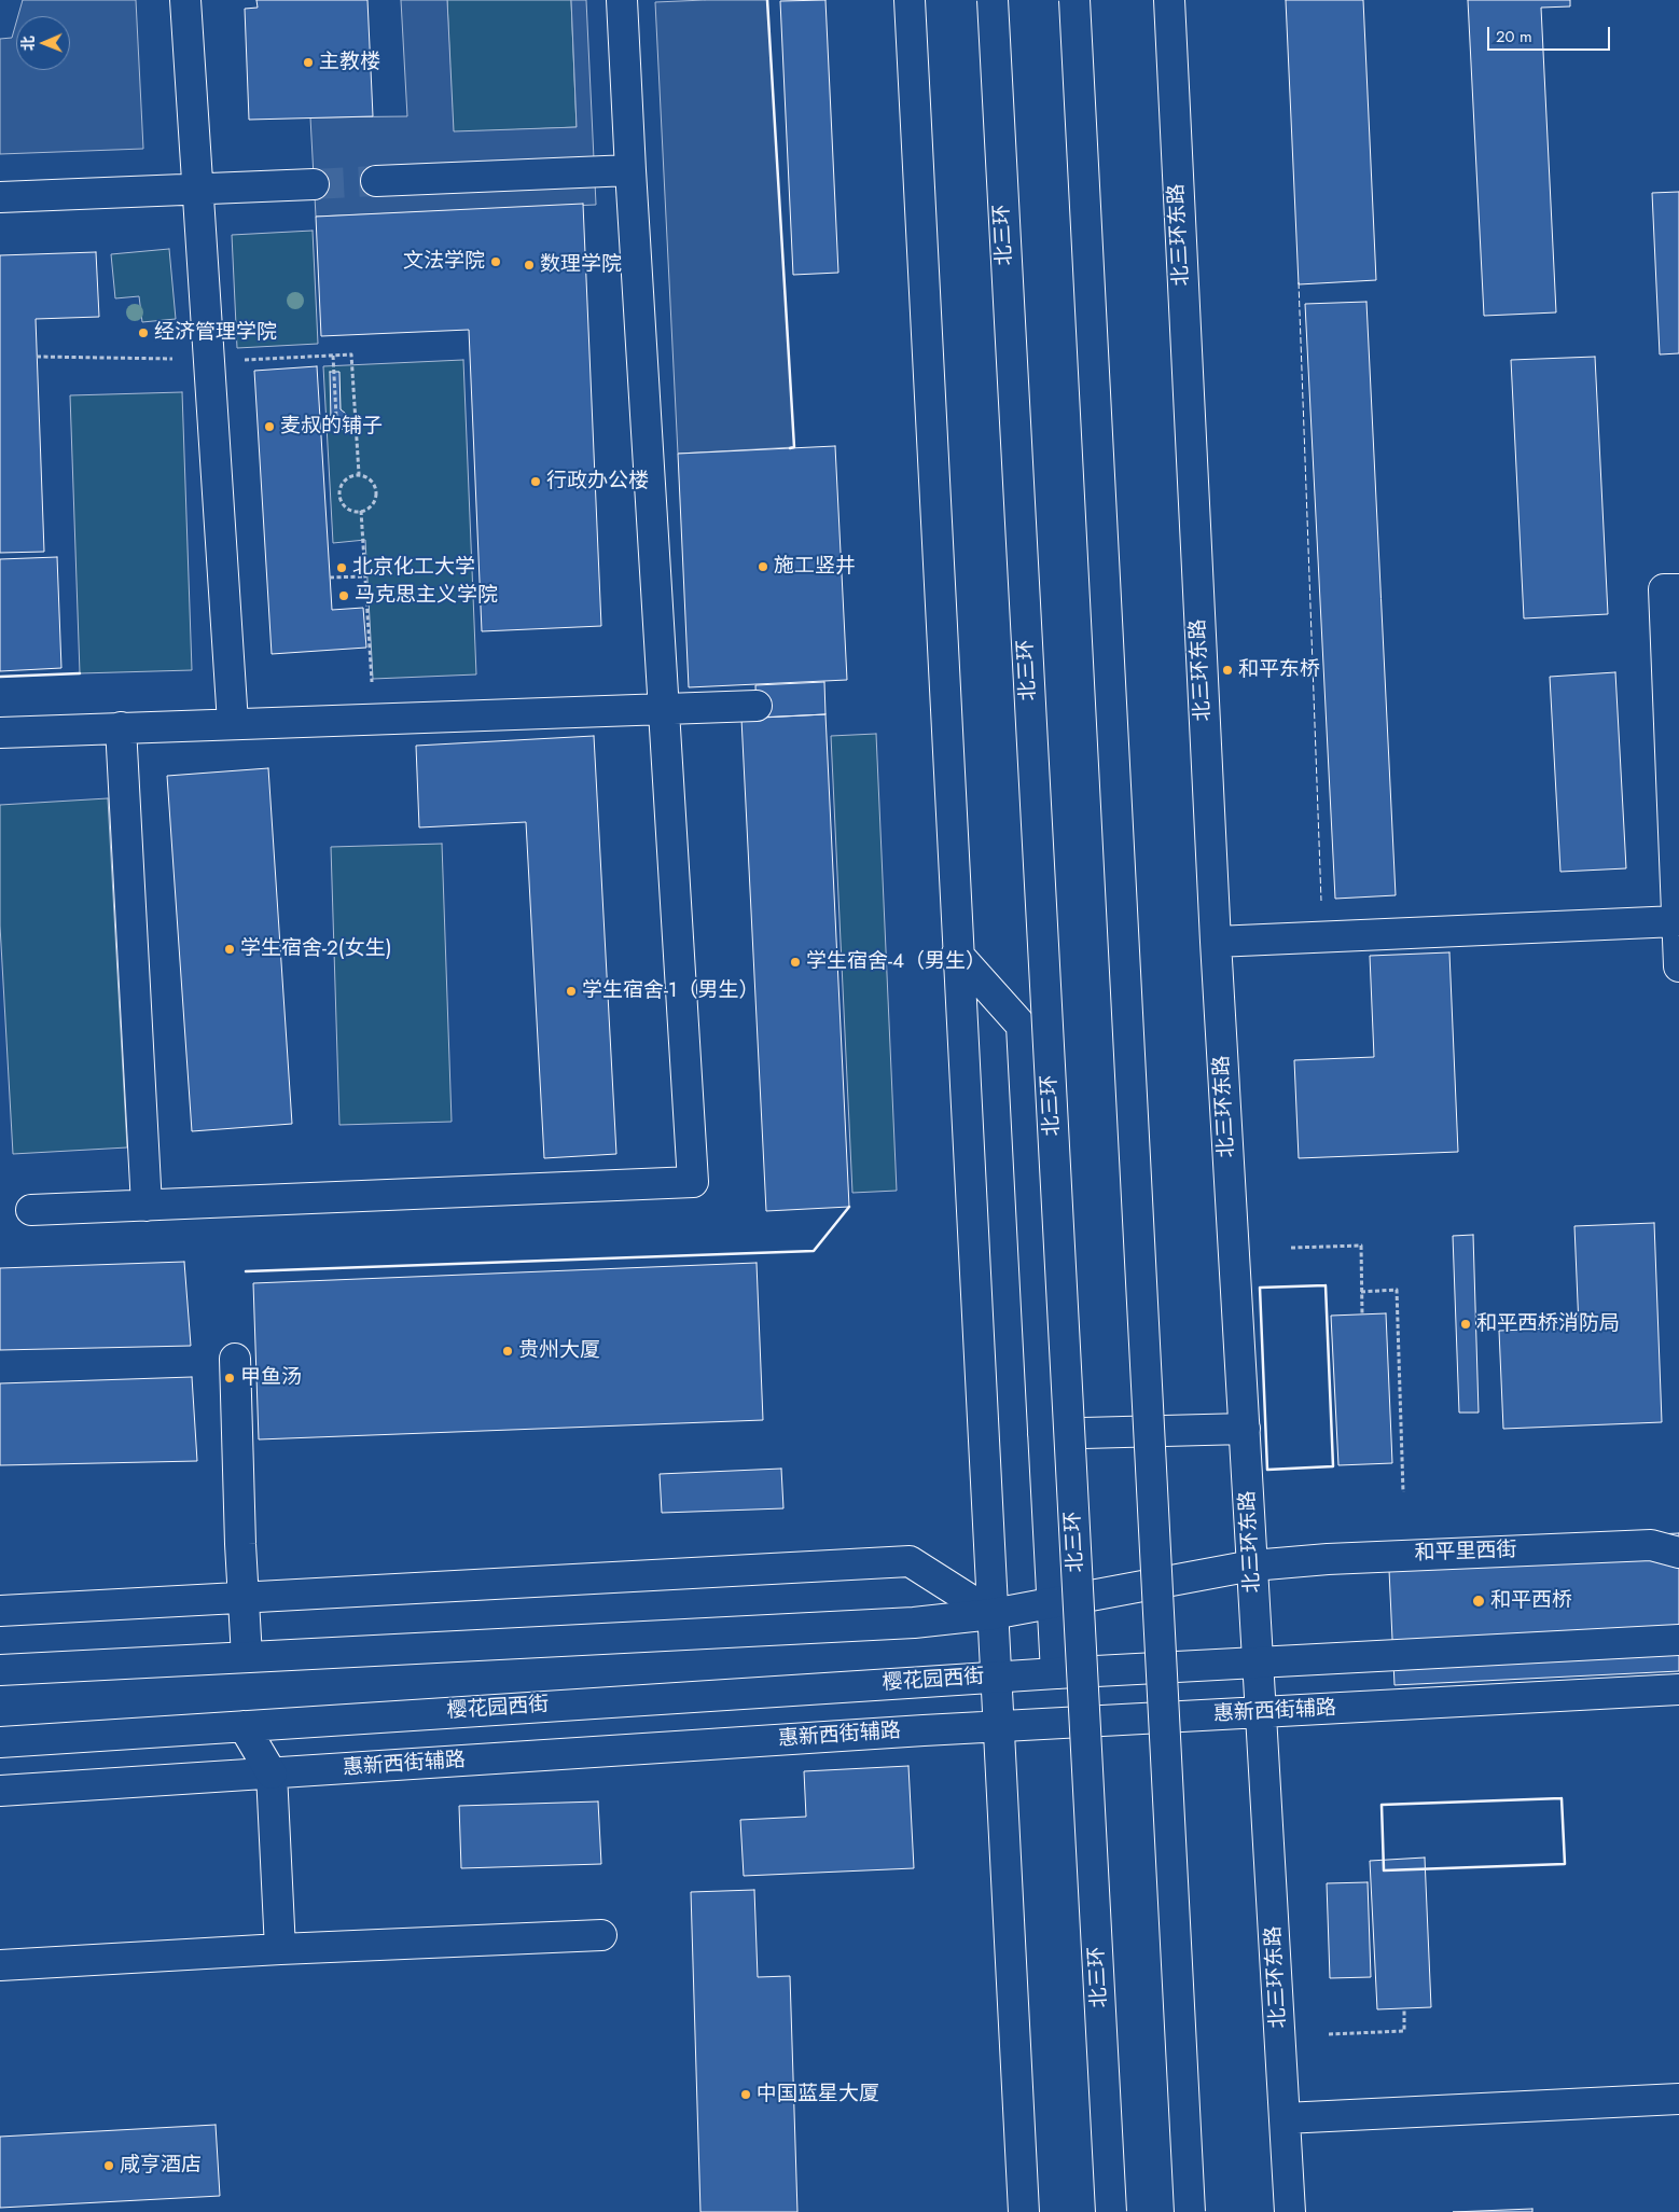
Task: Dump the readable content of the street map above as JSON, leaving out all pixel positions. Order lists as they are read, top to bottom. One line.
{"streets":{"main road":["北三环","北三环东路","和平里西街","樱花园西街","惠新西街辅路"]},"crossings":[["北三环东路","和平里西街"],["北三环东路","樱花园西街"],["北三环东路","惠新西街辅路"]],"places":["主教楼","文法学院","数理学院","经济管理学院","麦叔的铺子","行政办公楼","施工竖井","北京化工大学","马克思主义学院","和平东桥","学生宿舍-2(女生)","学生宿舍-4（男生）","学生宿舍-1（男生）","和平西桥消防局","贵州大厦","甲鱼汤","和平西桥","中国蓝星大厦","咸亨酒店"],"scale_bar":"20 m","north":"left"}
